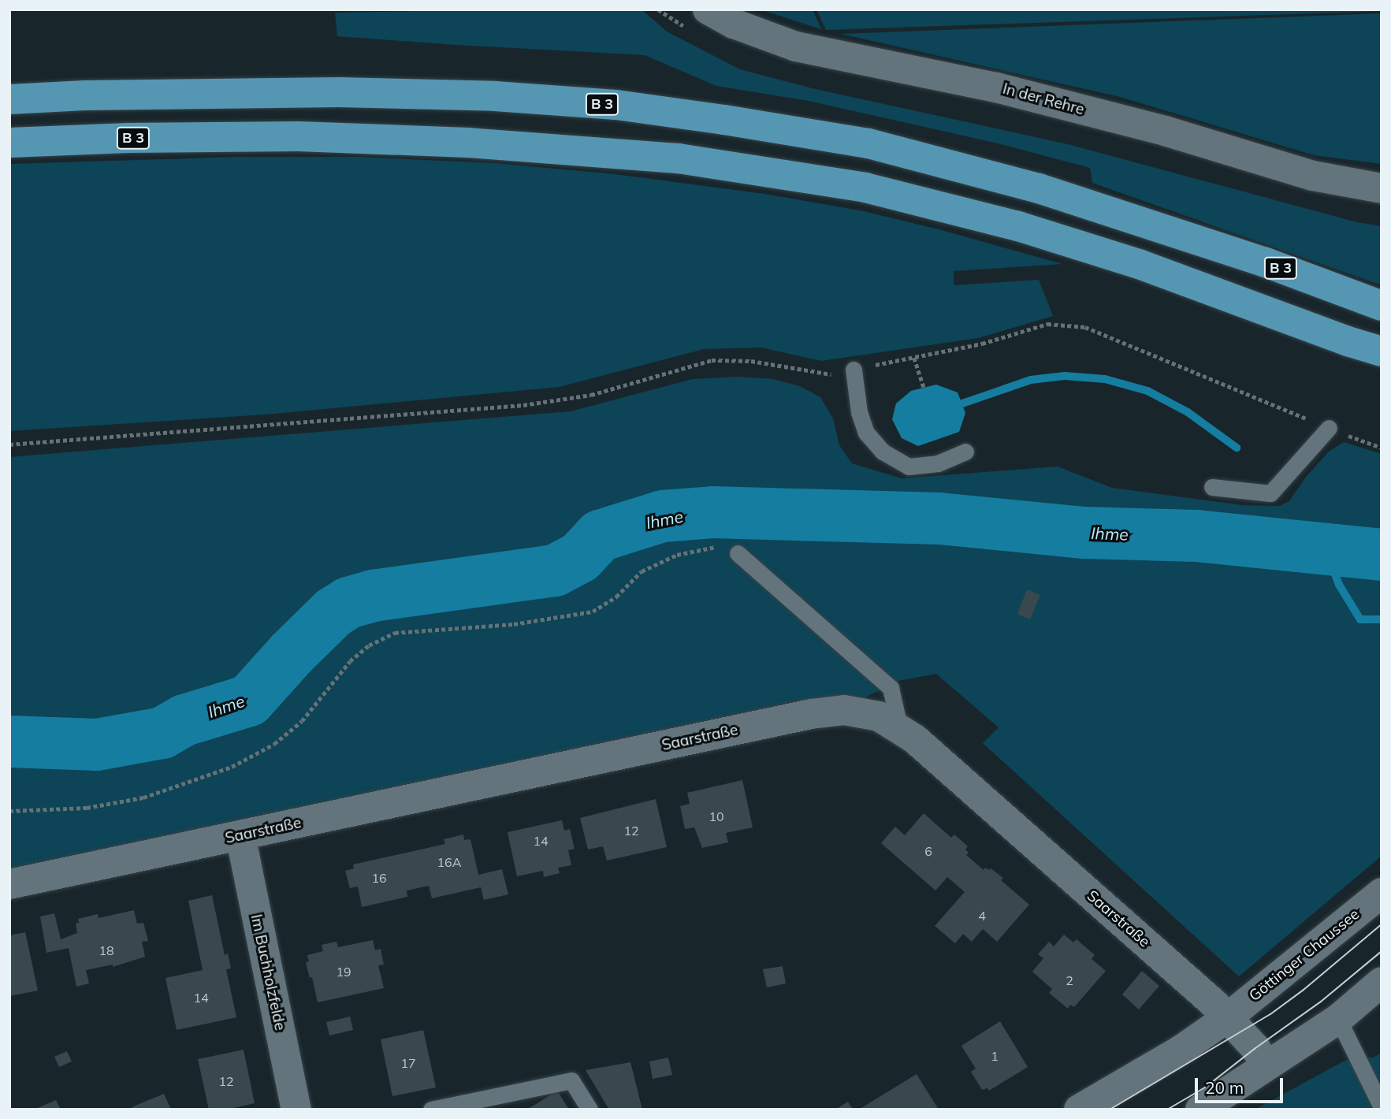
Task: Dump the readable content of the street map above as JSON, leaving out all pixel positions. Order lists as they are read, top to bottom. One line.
{"streets":{"highway":["B 3"],"street":["In der Rehre","Saarstraße","Göttinger Chaussee","Im Buchholzfelde"]},"crossings":[["Saarstraße","Göttinger Chaussee"],["Saarstraße","Im Buchholzfelde"]],"water":["Ihme"],"house_numbers":["10","12","14","6","16A","16","4","18","19","2","14","1","17","12"],"scale_bar":"20 m"}
